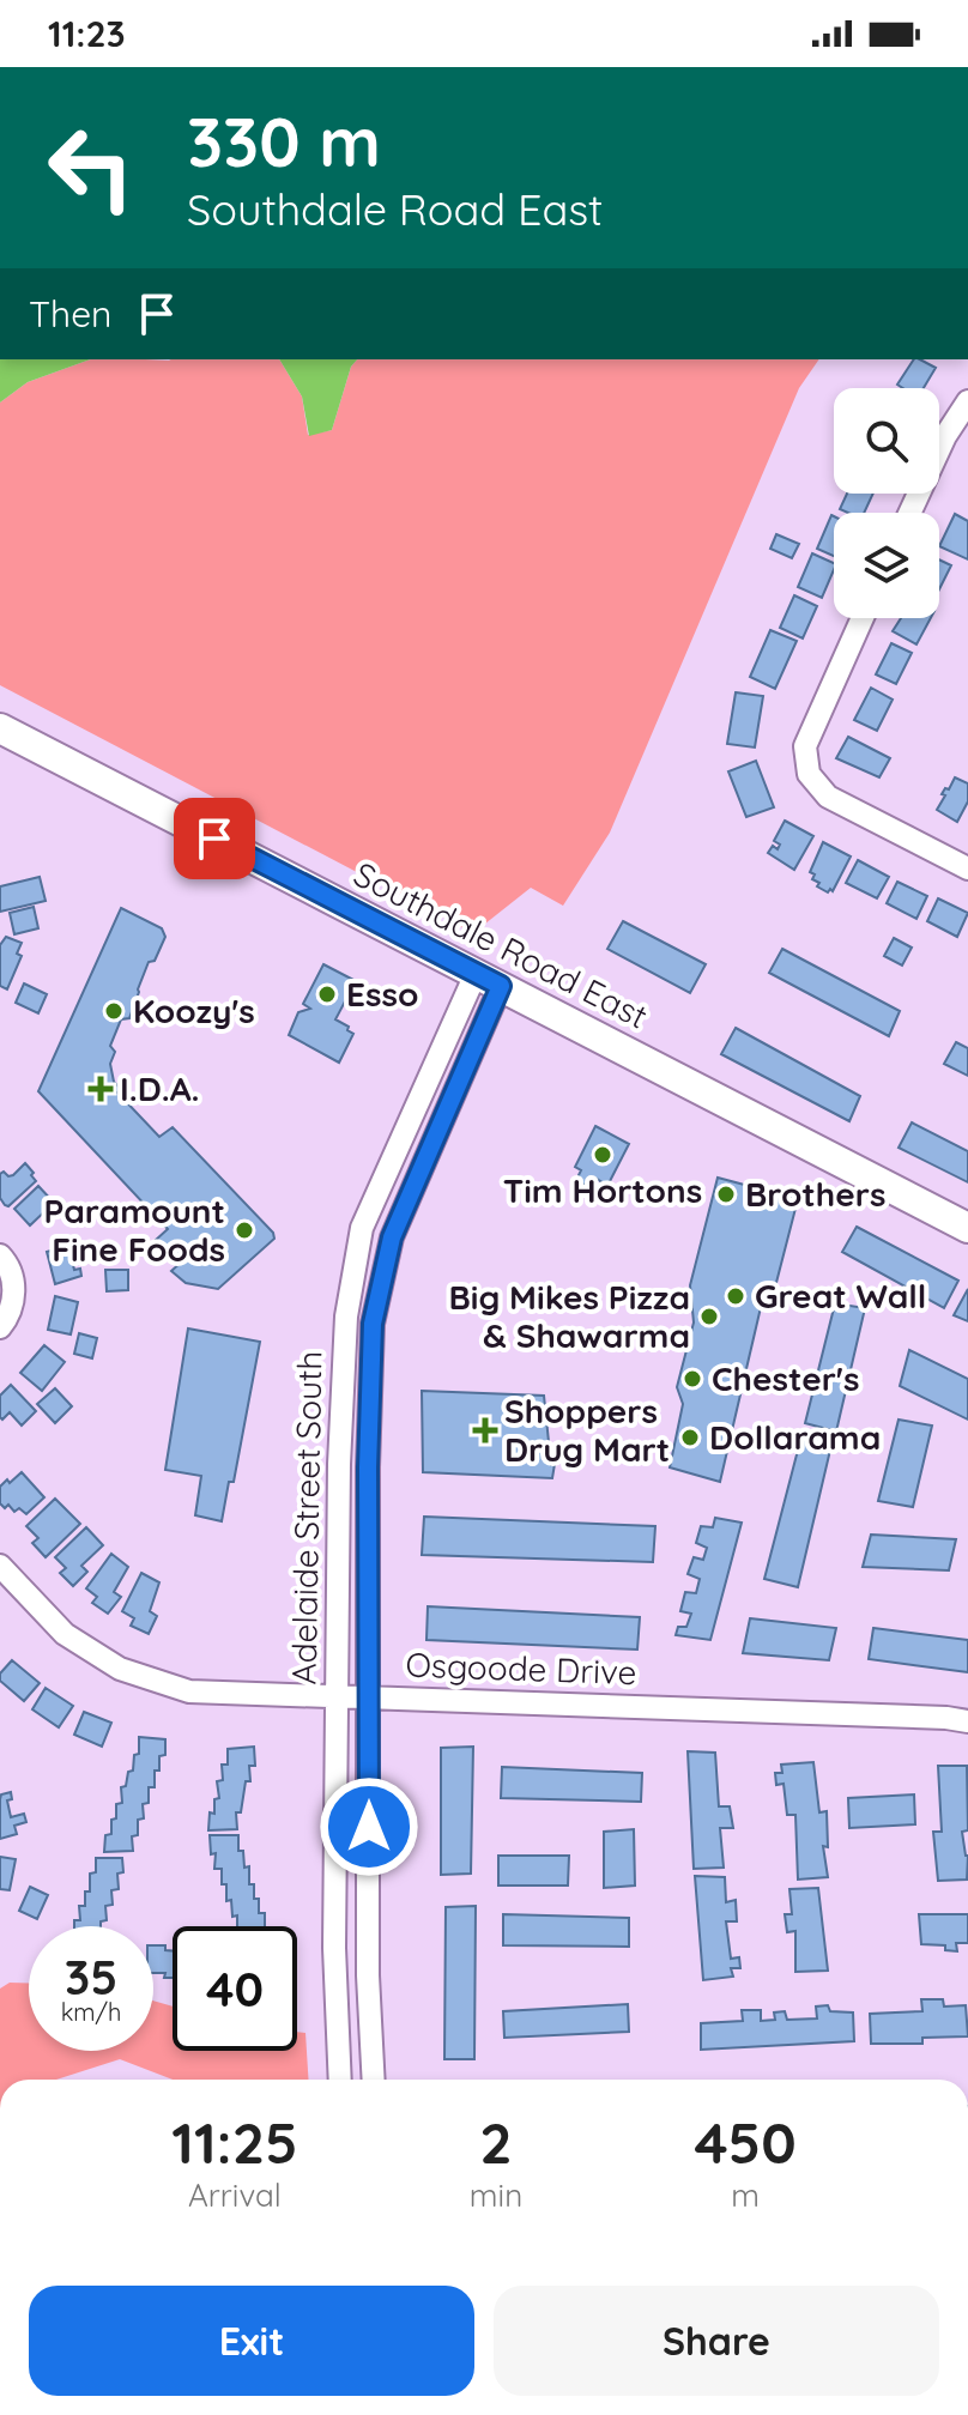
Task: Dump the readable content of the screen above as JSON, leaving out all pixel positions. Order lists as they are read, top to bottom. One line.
{"streets":{"main road":["Southdale Road East"],"street":["Adelaide Street South","Osgoode Drive"]},"crossings":[["Southdale Road East","Adelaide Street South"],["Adelaide Street South","Osgoode Drive"]],"places":{"other":["Esso","Koozy's","Tim Hortons","Brothers","Paramount Fine Foods","Great Wall","Big Mikes Pizza & Shawarma","Chester's","Dollarama"],"health":["I.D.A.","Shoppers Drug Mart"]},"page":{"status":"11:23","turn":["330 m","Southdale Road East"],"then":"Then","speed":"35 km/h","limit":"40","eta":["11:25","Arrival","2","min","450","m"],"buttons":["Exit","Share"]}}
